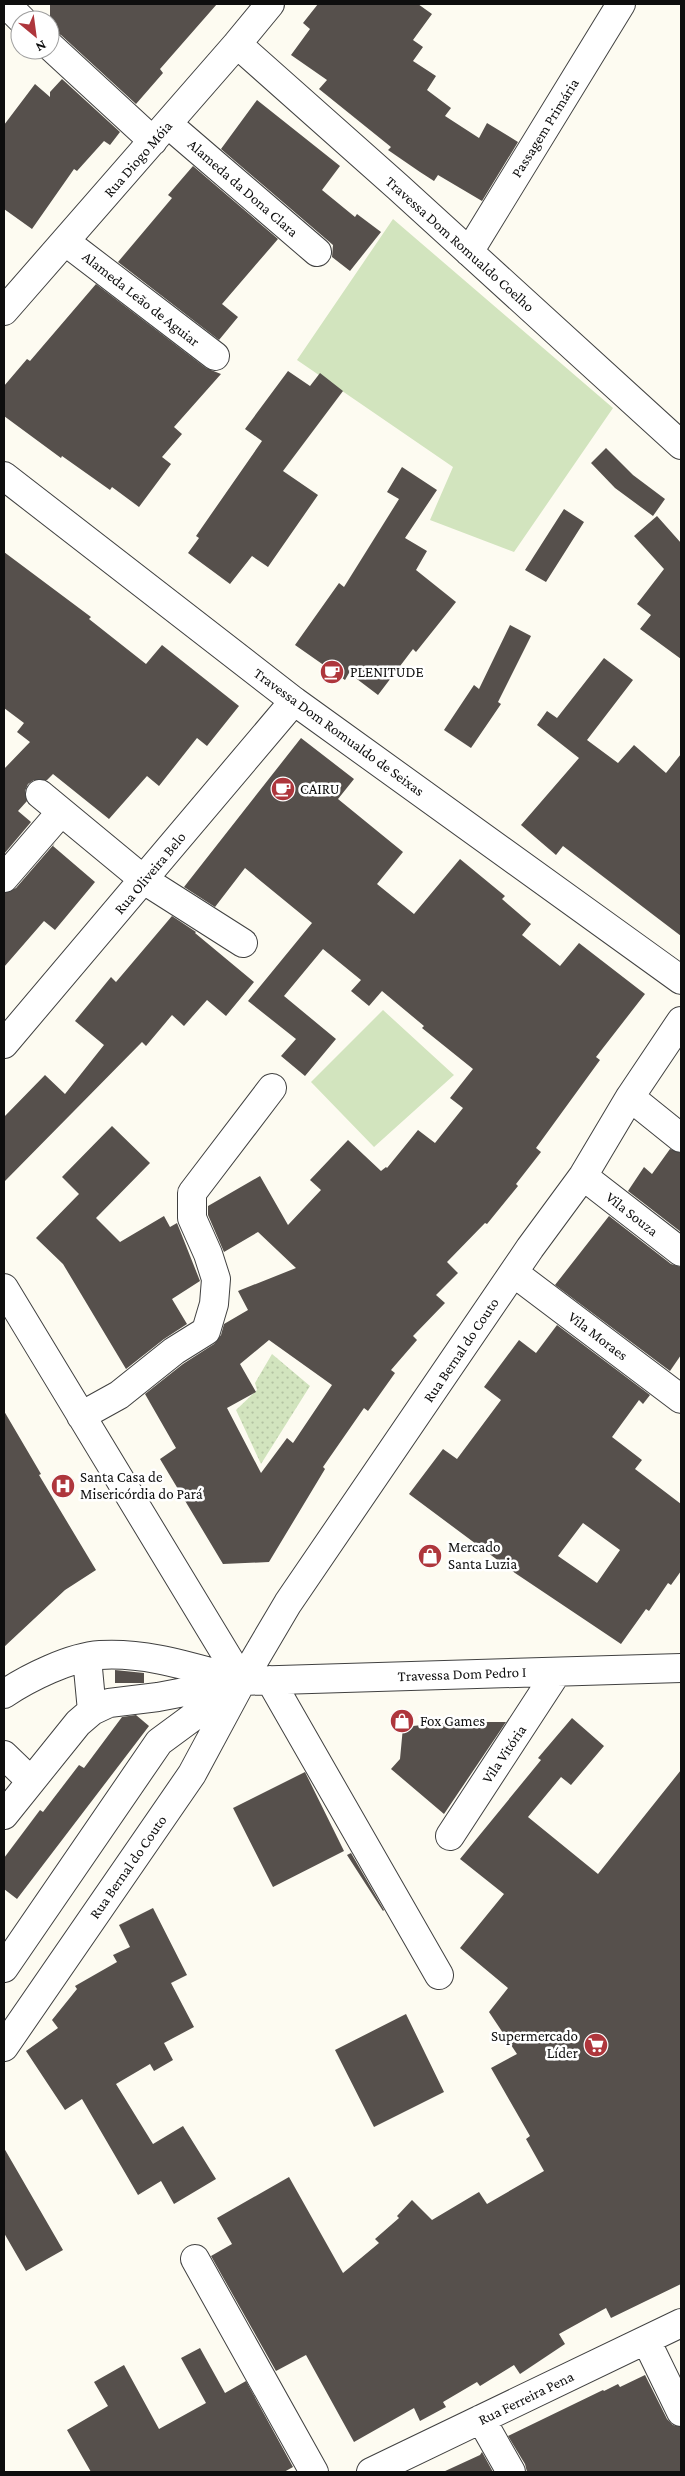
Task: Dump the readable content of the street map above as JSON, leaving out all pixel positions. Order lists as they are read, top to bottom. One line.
{"streets":{"street":["Passagem Primária","Rua Diogo Móia","Alameda da Dona Clara","Travessa Dom Romualdo Coelho","Alameda Leão de Aguiar","Travessa Dom Romualdo de Seixas","Rua Oliveira Belo","Vila Souza","Vila Moraes","Rua Bernal do Couto","Travessa Dom Pedro I","Vila Vitória","Rua Ferreira Pena"]},"crossings":[["Passagem Primária","Travessa Dom Romualdo Coelho"],["Rua Diogo Móia","Alameda da Dona Clara"],["Rua Diogo Móia","Travessa Dom Romualdo Coelho"],["Rua Diogo Móia","Alameda Leão de Aguiar"],["Travessa Dom Romualdo de Seixas","Rua Oliveira Belo"],["Vila Souza","Rua Bernal do Couto"],["Vila Moraes","Rua Bernal do Couto"],["Rua Bernal do Couto","Travessa Dom Pedro I"],["Travessa Dom Pedro I","Vila Vitória"]],"places":{"cafe":["PLENITUDE","CAIRU"],"hospital":["Santa Casa de Misericórdia do Pará"],"shop":["Mercado Santa Luzia","Fox Games"],"supermarket":["Supermercado Líder"]},"north":"bottom right"}
